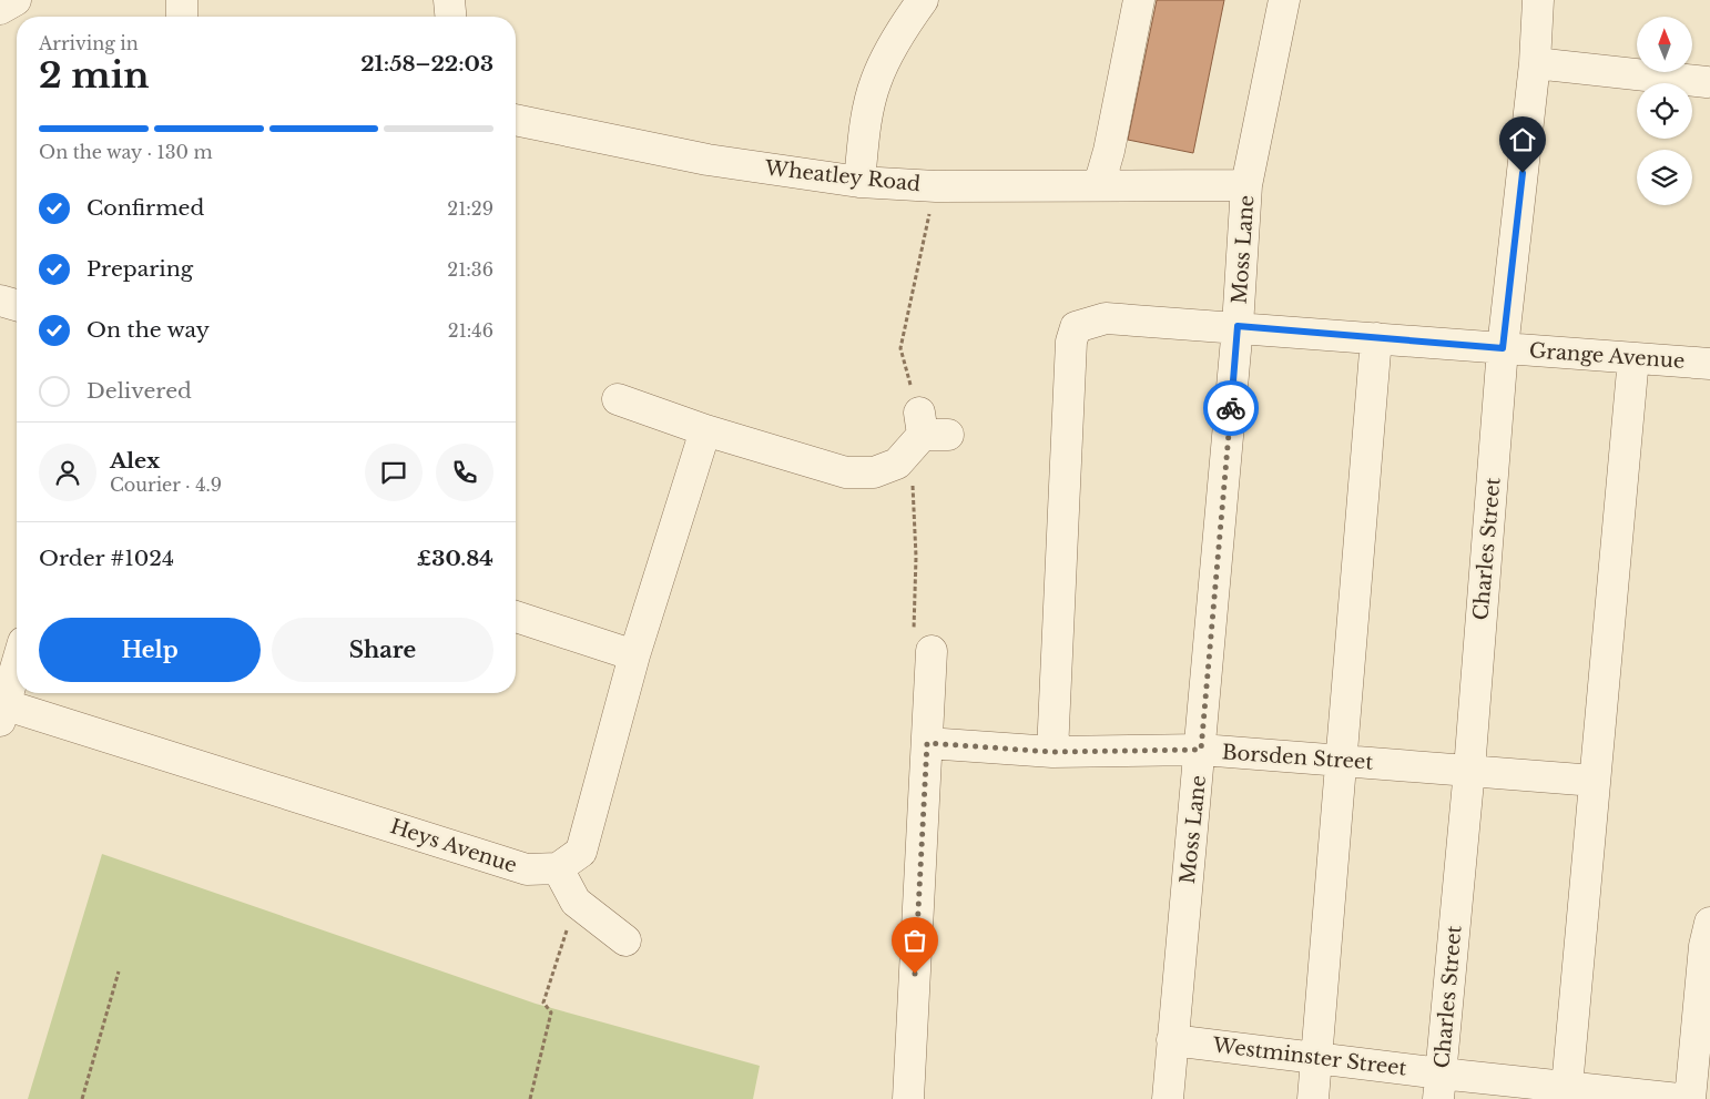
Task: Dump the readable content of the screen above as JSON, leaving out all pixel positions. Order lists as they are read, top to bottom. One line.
{"streets":{"street":["Wheatley Road","Moss Lane","Grange Avenue","Charles Street","Borsden Street","Heys Avenue","Westminster Street"]},"crossings":[["Wheatley Road","Moss Lane"],["Moss Lane","Grange Avenue"],["Moss Lane","Borsden Street"],["Moss Lane","Westminster Street"],["Grange Avenue","Charles Street"],["Grange Avenue","Borsden Street"],["Charles Street","Borsden Street"],["Charles Street","Westminster Street"]],"north":"top","page":{"heading":["2 min","Arriving in","21:58–22:03"],"panel":["Alex","Courier · 4.9","Order #1024","£30.84"],"bar":"On the way · 130 m","list":[["Confirmed","21:29"],["Preparing","21:36"],["On the way","21:46"],"Delivered"],"buttons":["Help","Share"]}}
